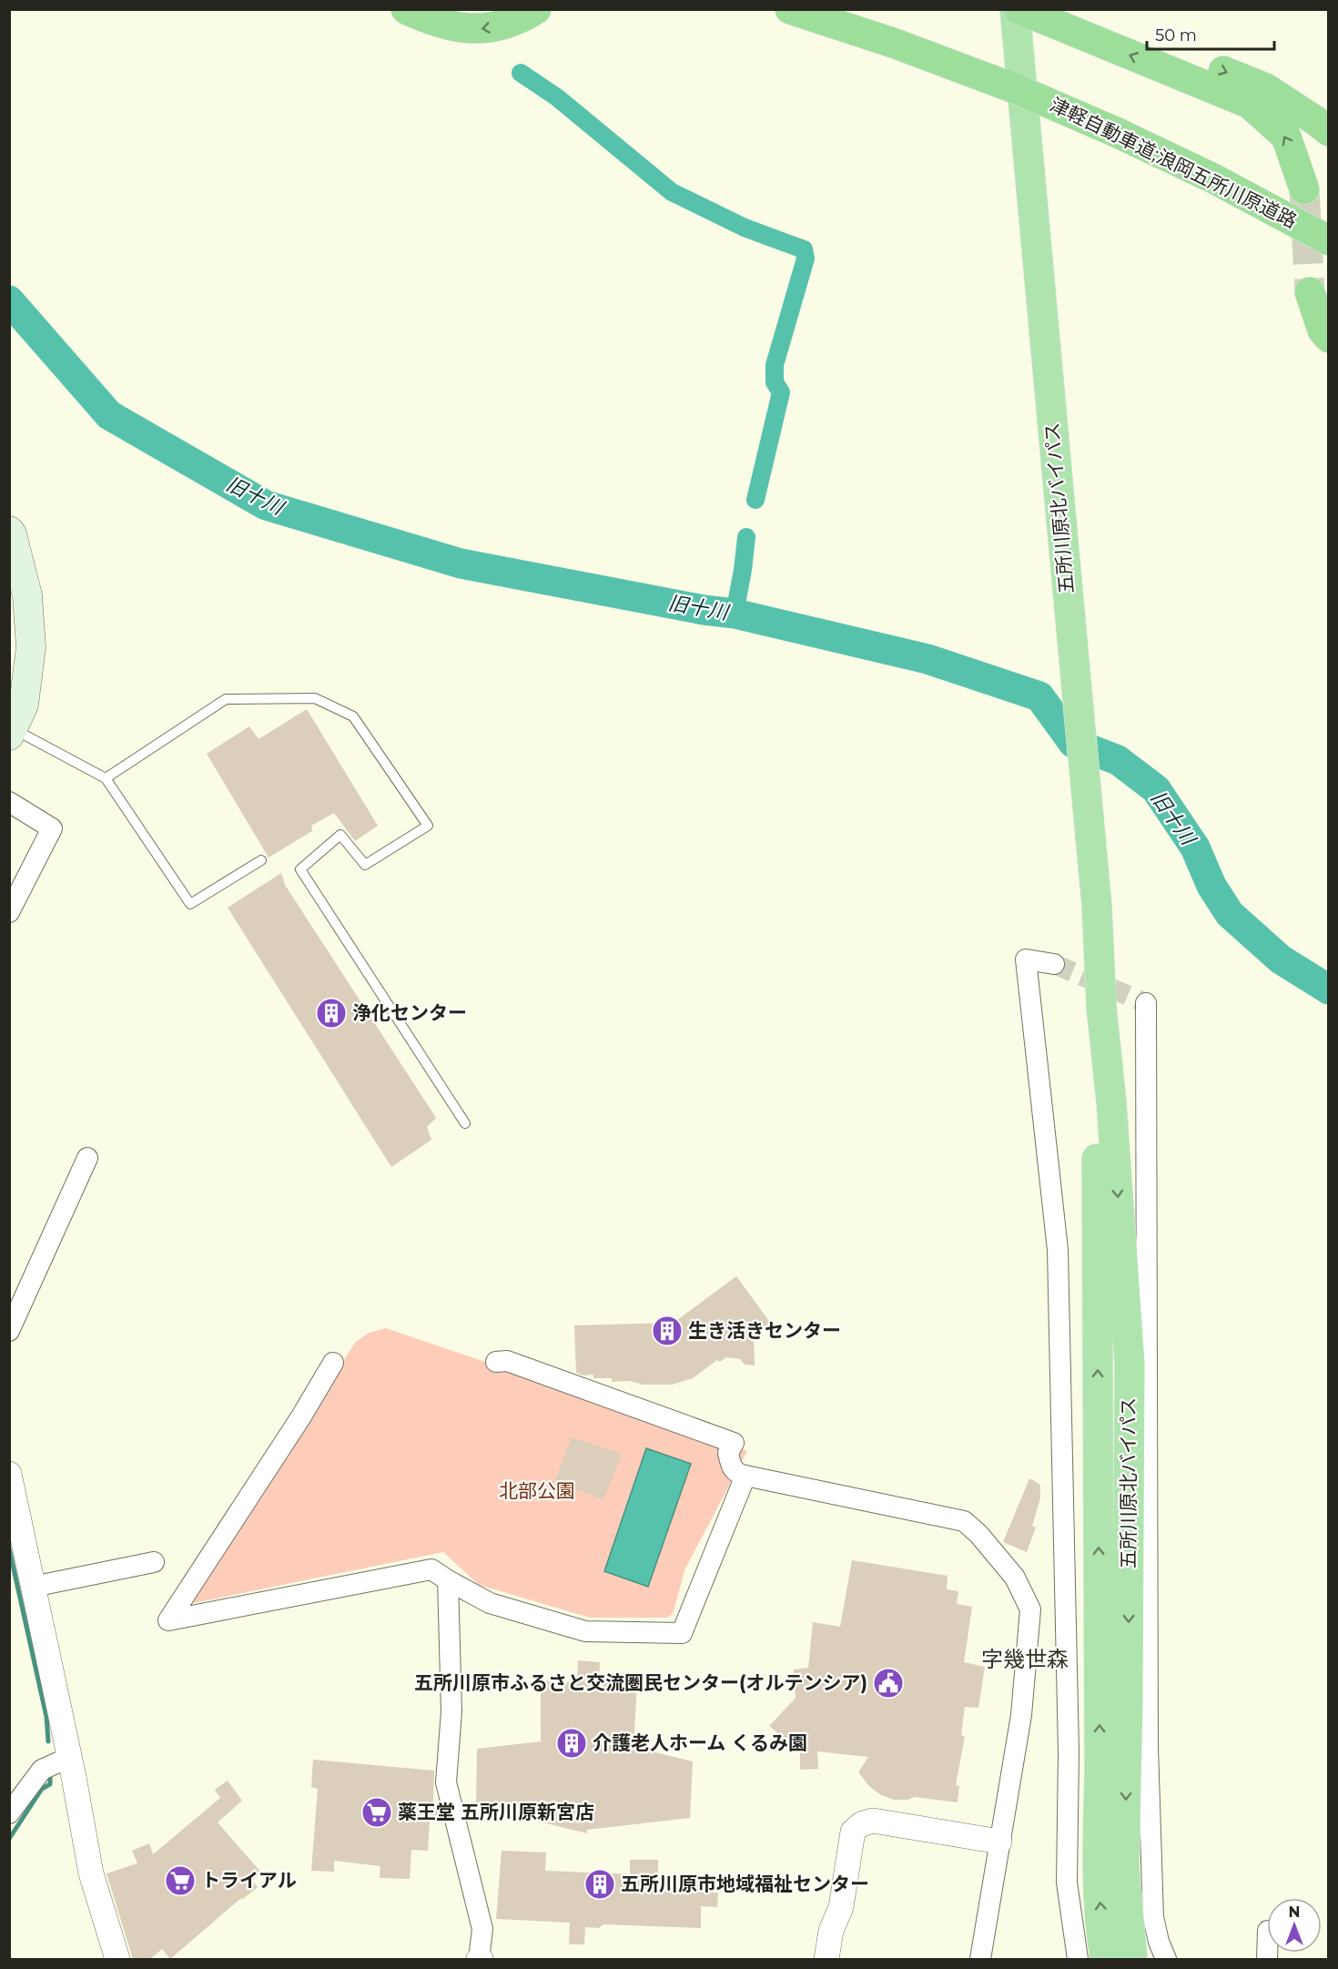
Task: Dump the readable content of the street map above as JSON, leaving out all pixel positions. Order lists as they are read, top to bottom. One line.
{"streets":{"highway":["津軽自動車道;浪岡五所川原道路","五所川原北バイパス"]},"districts":["字幾世森"],"water":["旧十川"],"parks":["北部公園"],"places":{"building":["浄化センター","生き活きセンター","介護老人ホーム くるみ園","五所川原市地域福祉センター"],"public building":["五所川原市ふるさと交流圏民センター(オルテンシア)"],"supermarket":["薬王堂 五所川原新宮店","トライアル"]},"scale_bar":"50 m","north":"top"}
